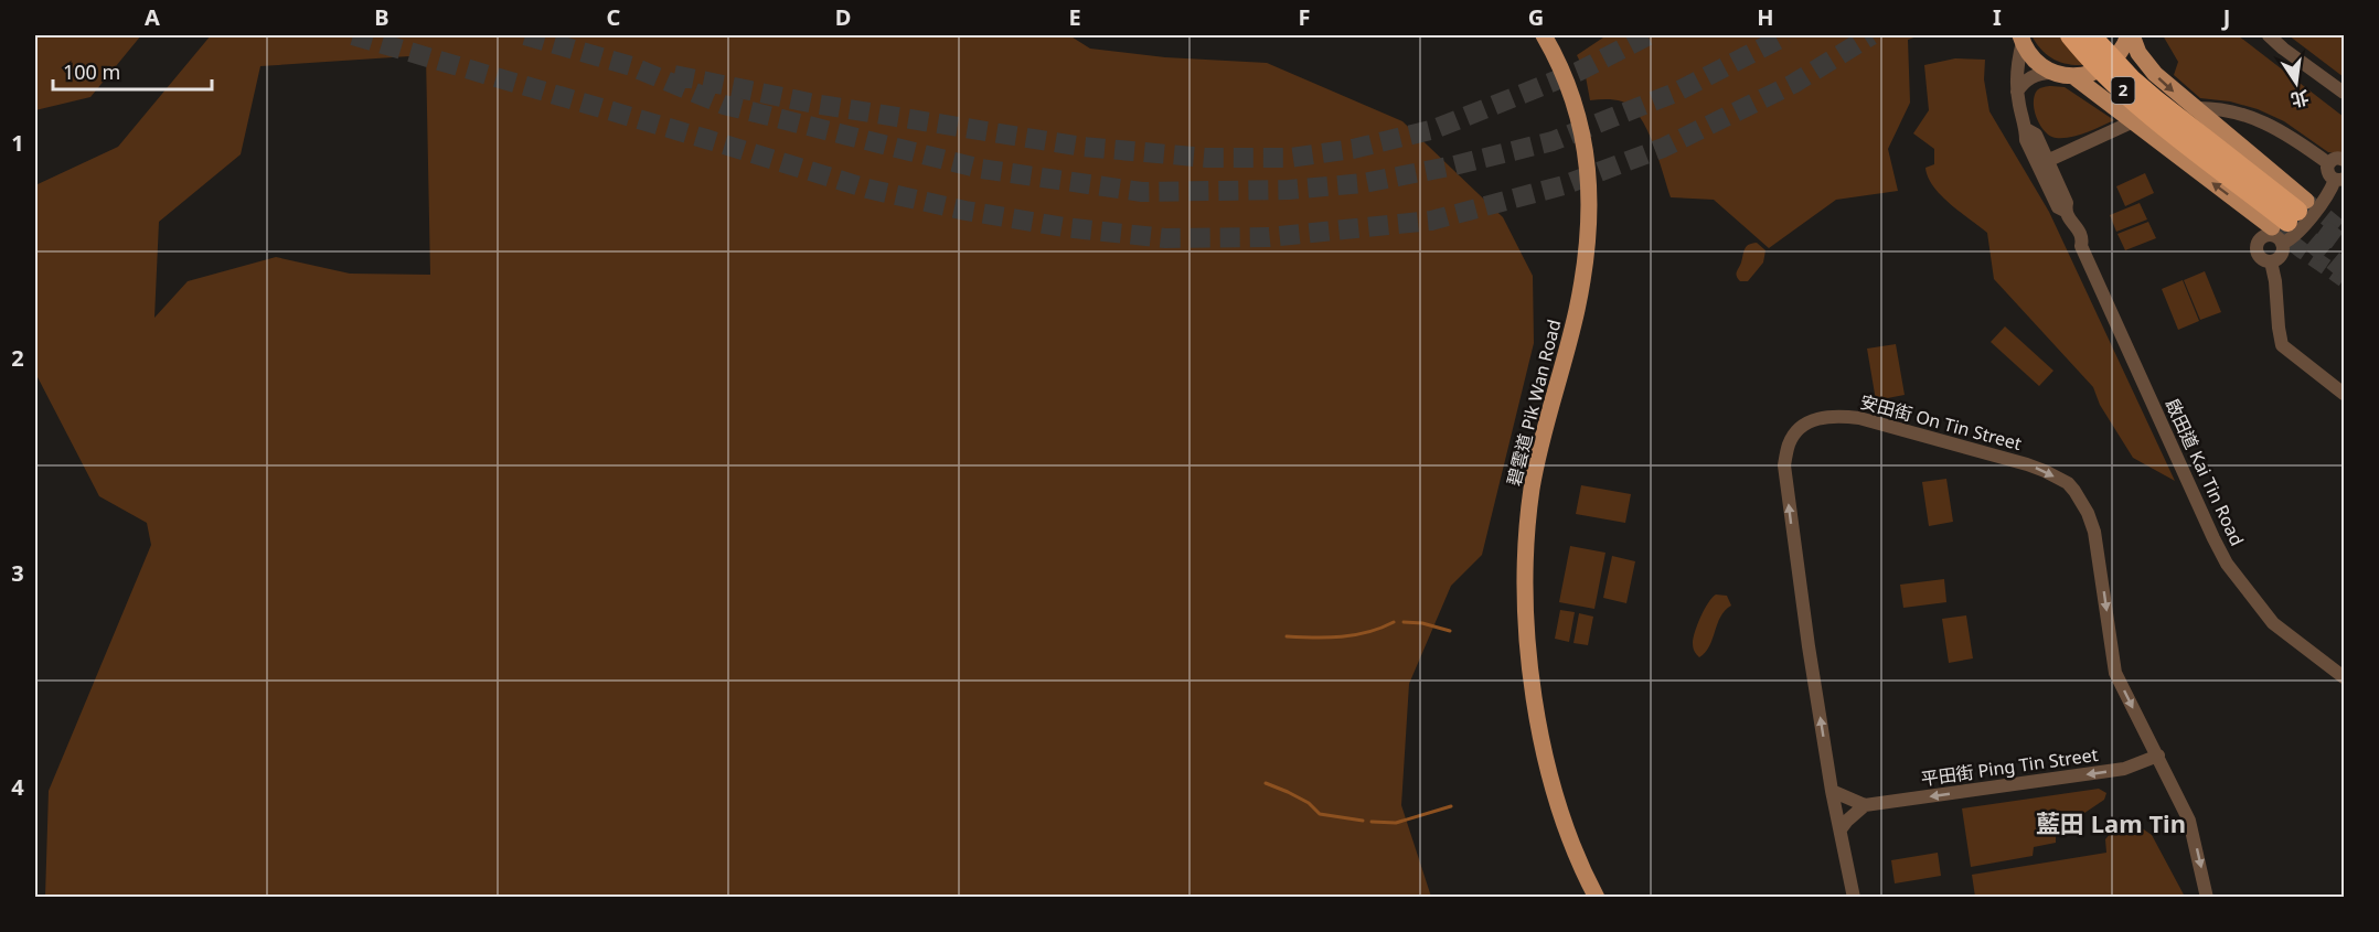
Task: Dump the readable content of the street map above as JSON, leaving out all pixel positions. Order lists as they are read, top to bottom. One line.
{"streets":{"highway":["2"],"main road":["碧雲道 Pik Wan Road"],"street":["安田街 On Tin Street","啟田道 Kai Tin Road","平田街 Ping Tin Street"]},"crossings":[["安田街 On Tin Street","平田街 Ping Tin Street"]],"one_way":["平田街 Ping Tin Street"],"districts":["藍田 Lam Tin"],"scale_bar":"100 m","north":"bottom","grid":{"columns":["A","B","C","D","E","F","G","H","I","J"],"rows":["1","2","3","4"]}}
